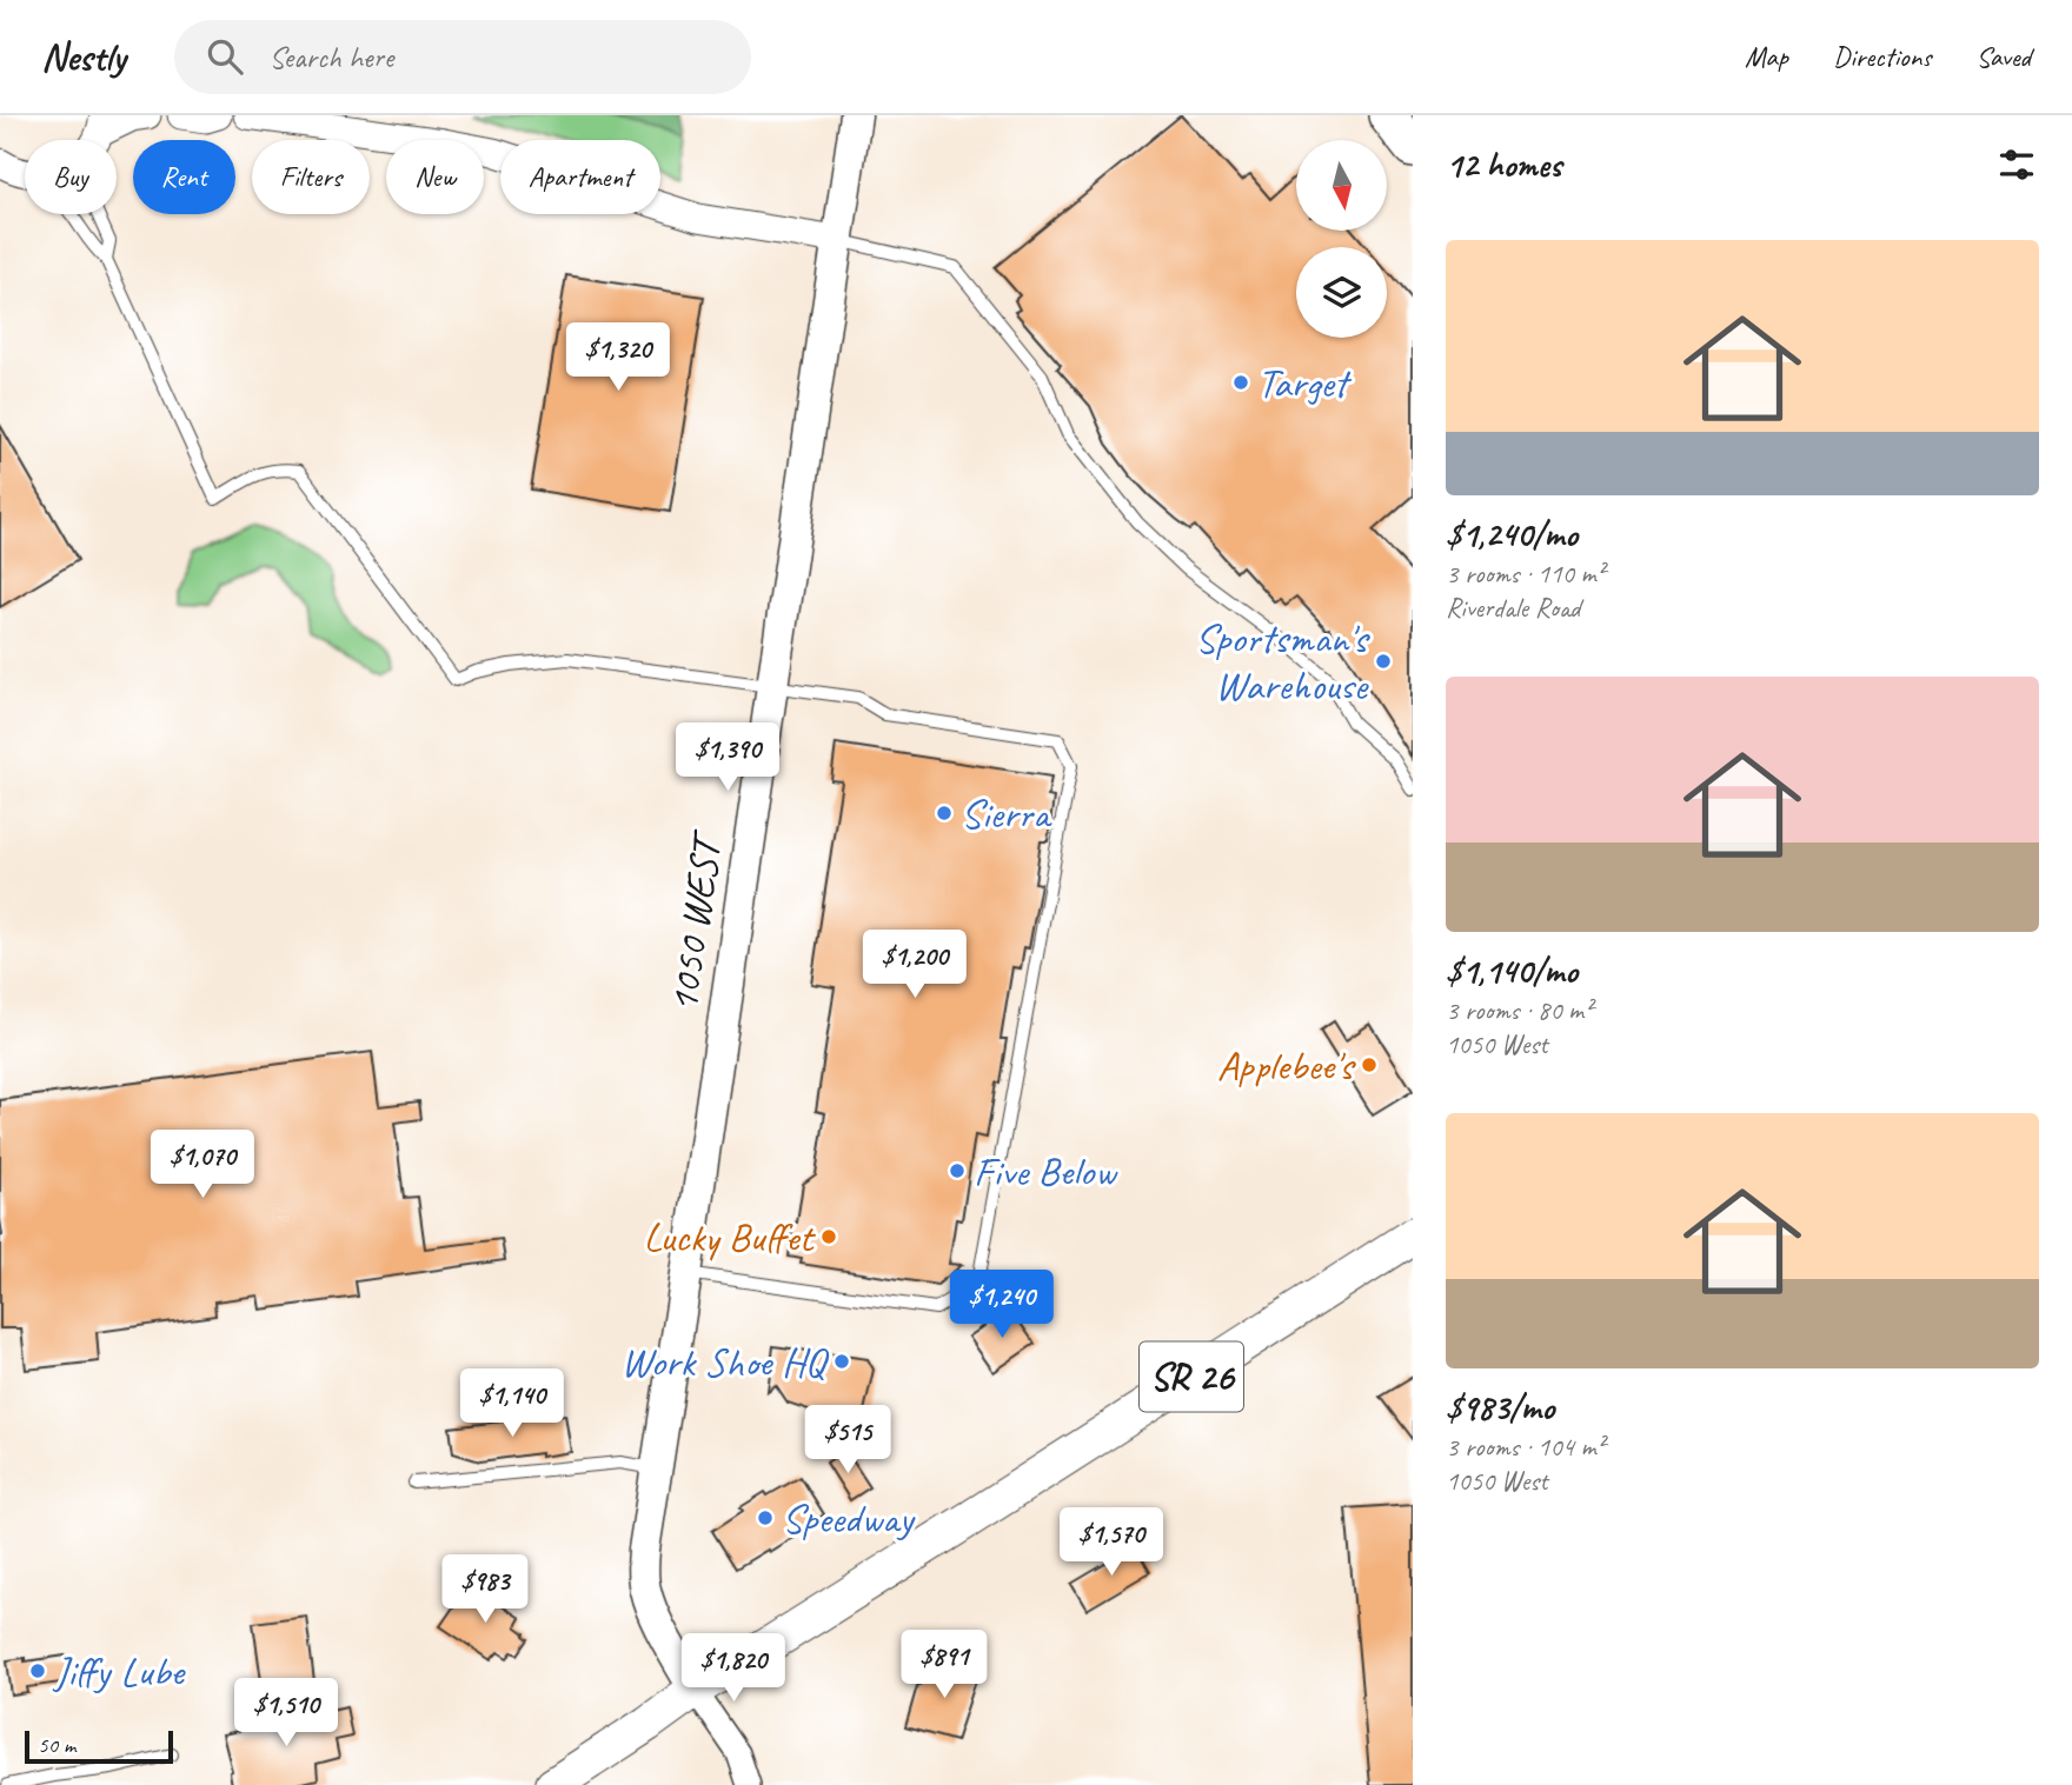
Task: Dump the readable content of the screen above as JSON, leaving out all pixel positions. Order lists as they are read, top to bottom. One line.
{"streets":{"main road":["1050 WEST","SR 26"]},"crossings":[["1050 WEST","SR 26"]],"places":["Target","Sportsman's Warehouse","Sierra","Applebee's","Five Below","Lucky Buffet","Work Shoe HQ","Speedway","Jiffy Lube"],"scale_bar":"50 m","north":"bottom","page":{"header":"Nestly","search":"Search here","nav":["Map","Directions","Saved"],"heading":"12 homes","chip":["Buy","Rent","Filters","New","Apartment"],"list":[{"name":"$1,240/mo","note":"3 rooms · 110 m² · Riverdale Road"},{"name":"$1,140/mo","note":"3 rooms · 80 m² · 1050 West"},{"name":"$983/mo","note":"3 rooms · 104 m² · 1050 West"}],"price":["$1,320","$1,390","$1,200","$1,070","$1,240","$1,140","$515","$1,570","$983","$891","$1,820","$1,510"],"scale":"50 m"}}
